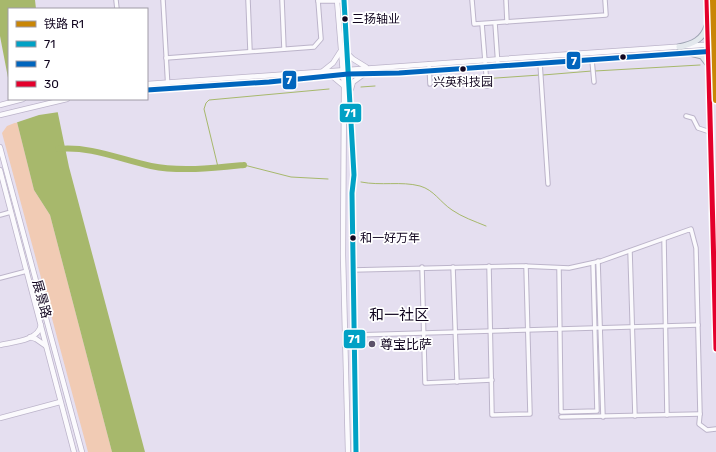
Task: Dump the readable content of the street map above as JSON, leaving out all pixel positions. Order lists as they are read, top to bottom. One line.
{"streets":{"main road":["展景路"]},"districts":["和一社区"],"places":["三扬轴业","兴英科技园","和一好万年","尊宝比萨"],"lines":["rail line R1","transit line 71","transit line 30","transit line 7"],"legend":["铁路 R1","71","7","30"]}
